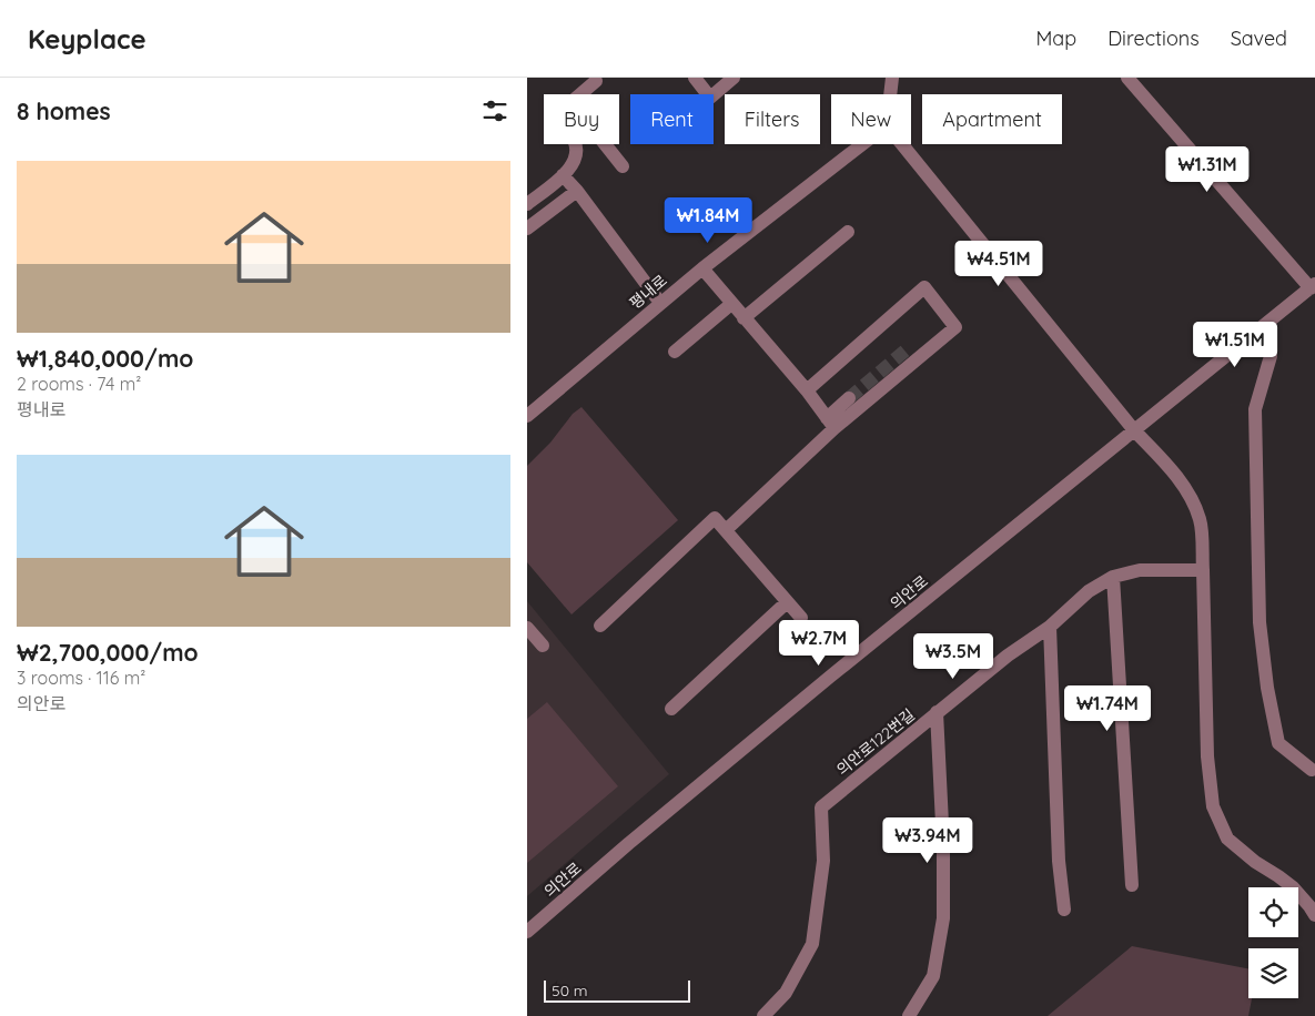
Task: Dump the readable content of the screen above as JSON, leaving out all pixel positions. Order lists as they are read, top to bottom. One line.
{"streets":{"street":["평내로","의안로","의안로122번길"]},"scale_bar":"50 m","page":{"header":"Keyplace","nav":["Map","Directions","Saved"],"heading":"8 homes","chip":["Buy","Rent","Filters","New","Apartment"],"list":[{"name":"₩1,840,000/mo","note":"2 rooms · 74 m² · 평내로"},{"name":"₩2,700,000/mo","note":"3 rooms · 116 m² · 의안로"}],"price":["₩1.31M","₩1.84M","₩4.51M","₩1.51M","₩2.7M","₩3.5M","₩1.74M","₩3.94M"],"scale":"50 m"}}
